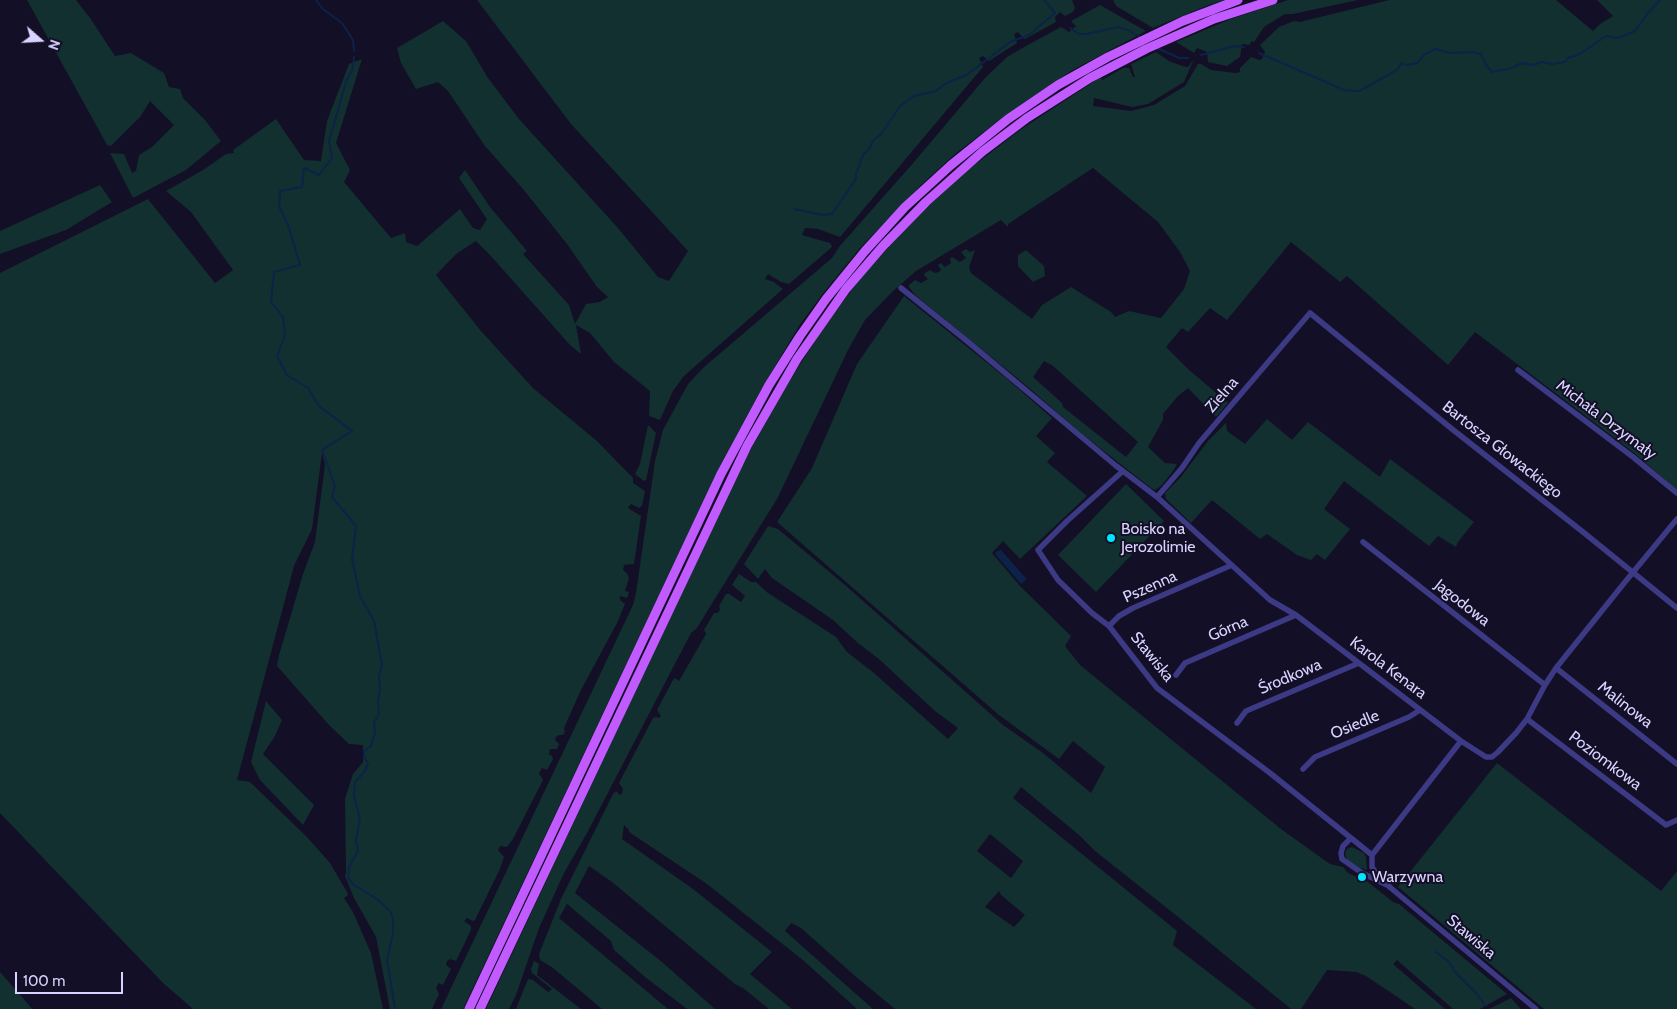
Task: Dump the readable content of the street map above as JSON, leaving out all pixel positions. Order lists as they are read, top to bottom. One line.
{"streets":{"street":["Zielna","Michała Drzymały","Bartosza Głowackiego","Pszenna","Jagodowa","Górna","Stawiska","Karola Kenara","Środkowa","Malinowa","Osiedle","Poziomkowa"]},"crossings":[["Zielna","Bartosza Głowackiego"],["Zielna","Karola Kenara"],["Bartosza Głowackiego","Karola Kenara"],["Pszenna","Stawiska"],["Pszenna","Karola Kenara"],["Jagodowa","Karola Kenara"],["Górna","Karola Kenara"],["Stawiska","Karola Kenara"],["Karola Kenara","Środkowa"],["Karola Kenara","Malinowa"],["Karola Kenara","Osiedle"],["Karola Kenara","Poziomkowa"]],"places":["Boisko na Jerozolimie","Warzywna"],"scale_bar":"100 m","north":"right"}
